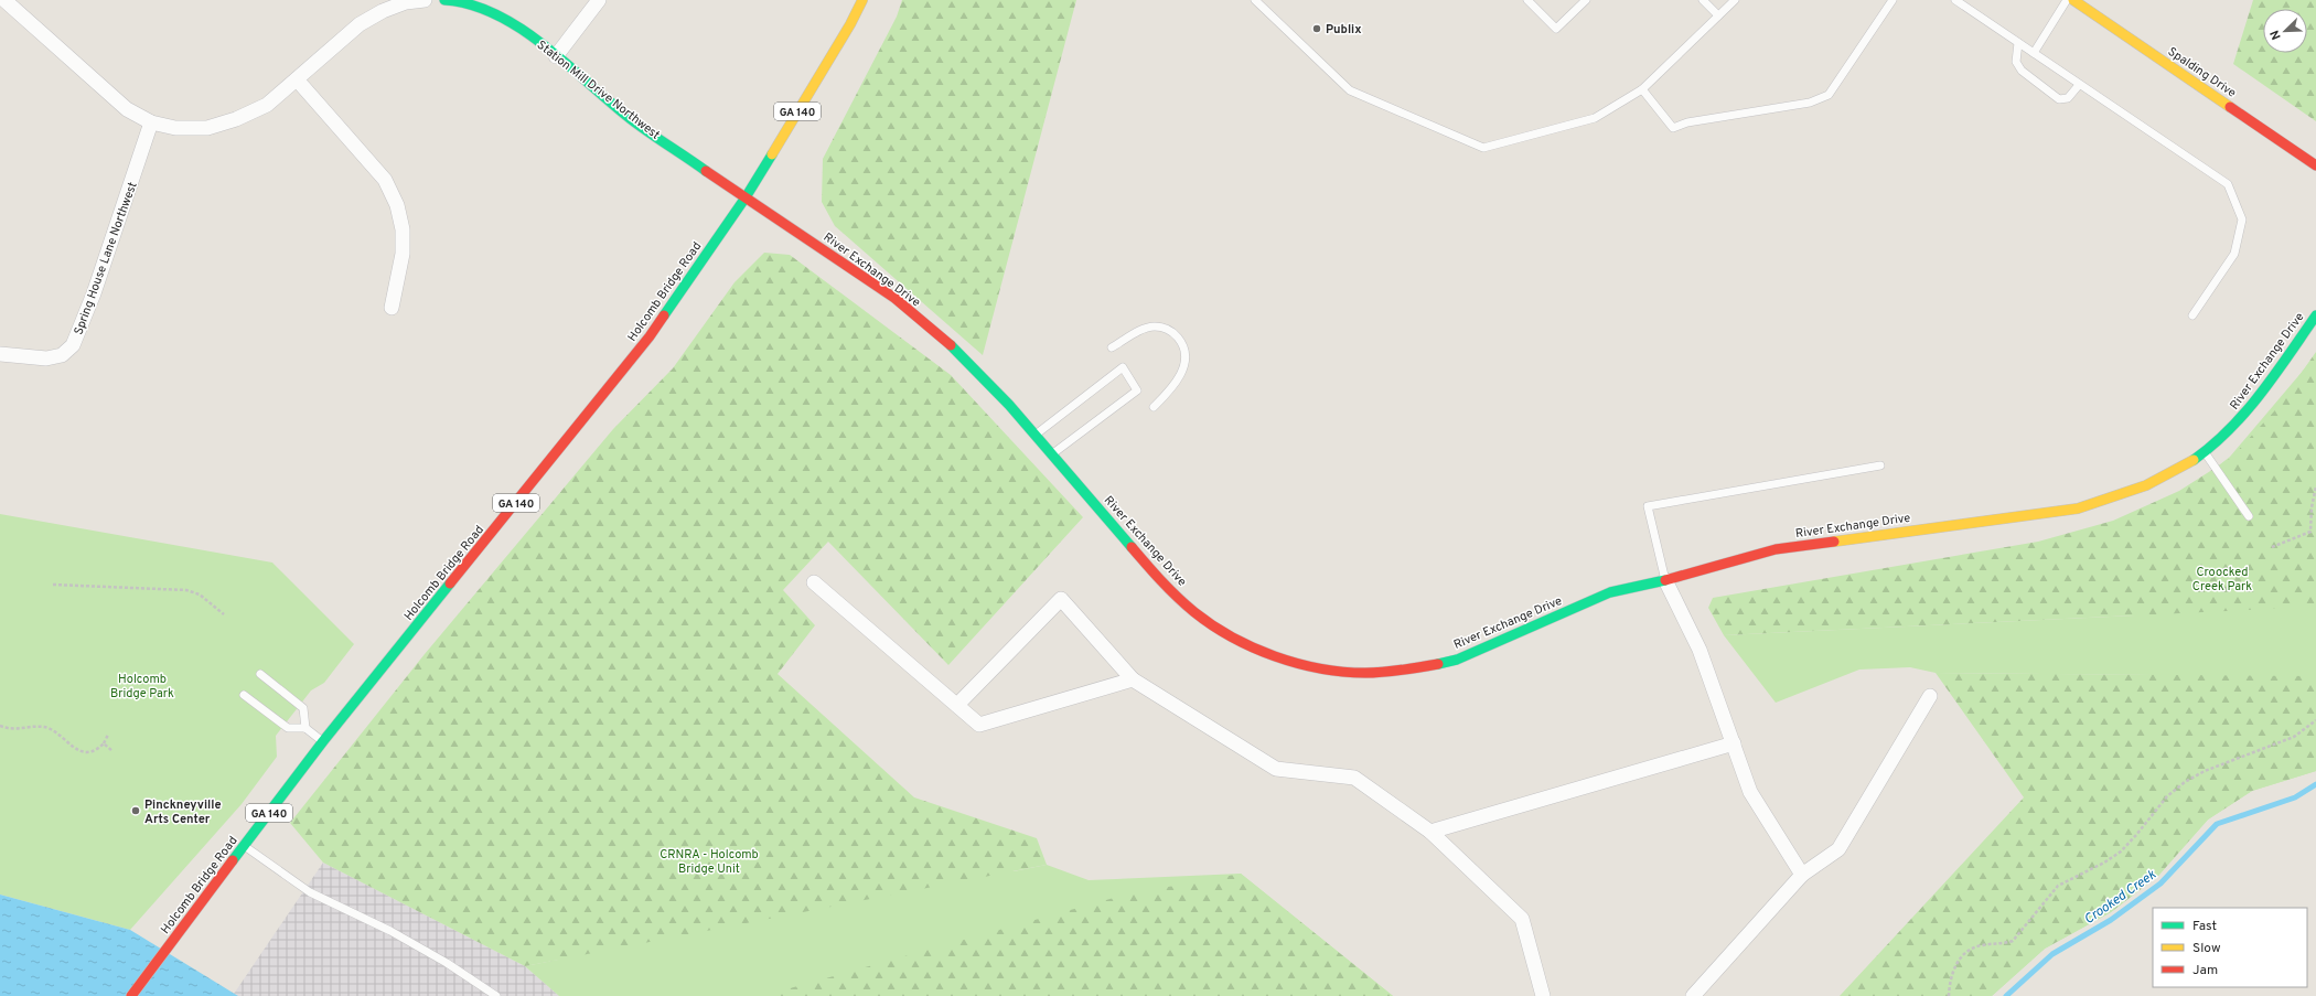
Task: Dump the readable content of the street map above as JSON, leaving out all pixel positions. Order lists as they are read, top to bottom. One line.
{"streets":{"street":["Spalding Drive","Station Mill Drive Northwest","GA 140","Spring House Lane Northwest","River Exchange Drive","Holcomb Bridge Road"]},"crossings":[["Station Mill Drive Northwest","River Exchange Drive"],["Station Mill Drive Northwest","Holcomb Bridge Road"],["River Exchange Drive","Holcomb Bridge Road"]],"water":["Crooked Creek"],"parks":["Croocked Creek Park","Holcomb Bridge Park","CRNRA - Holcomb Bridge Unit"],"places":["Publix","Pinckneyville Arts Center"],"legend":["Fast","Slow","Jam"],"north":"bottom left"}
